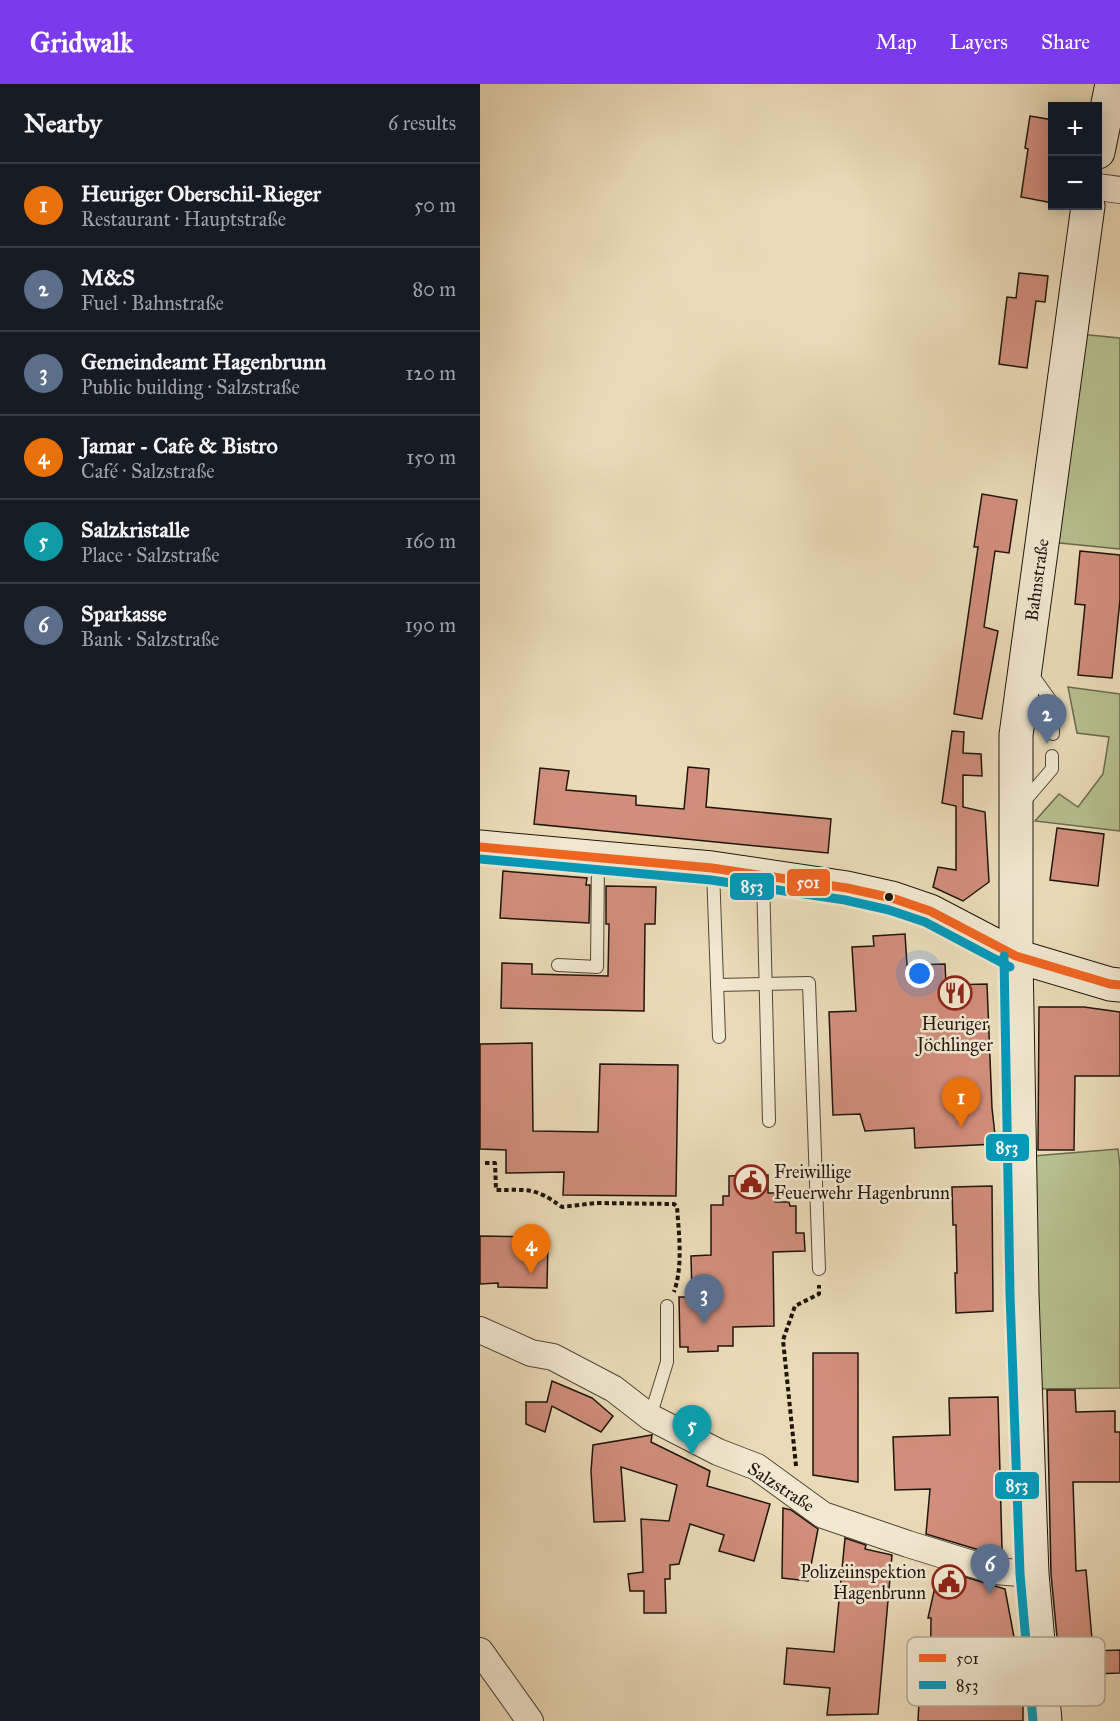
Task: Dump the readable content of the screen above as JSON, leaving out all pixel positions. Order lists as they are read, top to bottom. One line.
{"streets":{"main road":["Bahnstraße"],"street":["Salzstraße"]},"crossings":[["Bahnstraße","Salzstraße"]],"places":{"restaurant":["Heuriger Jöchlinger"],"public building":["Freiwillige Feuerwehr Hagenbrunn","Polizeiinspektion Hagenbrunn"]},"lines":["transit line 501","transit line 853"],"legend":["501","853"],"page":{"header":"Gridwalk","nav":["Map","Layers","Share"],"heading":["Nearby","6 results"],"map_buttons":["+","−"],"list":[{"mark":"1","name":"Heuriger Oberschil-Rieger","note":"Restaurant · Hauptstraße","value":"50 m"},{"mark":"2","name":"M&S","note":"Fuel · Bahnstraße","value":"80 m"},{"mark":"3","name":"Gemeindeamt Hagenbrunn","note":"Public building · Salzstraße","value":"120 m"},{"mark":"4","name":"Jamar - Cafe & Bistro","note":"Café · Salzstraße","value":"150 m"},{"mark":"5","name":"Salzkristalle","note":"Place · Salzstraße","value":"160 m"},{"mark":"6","name":"Sparkasse","note":"Bank · Salzstraße","value":"190 m"}],"pins":["2","1","4","3","5","6"]}}
